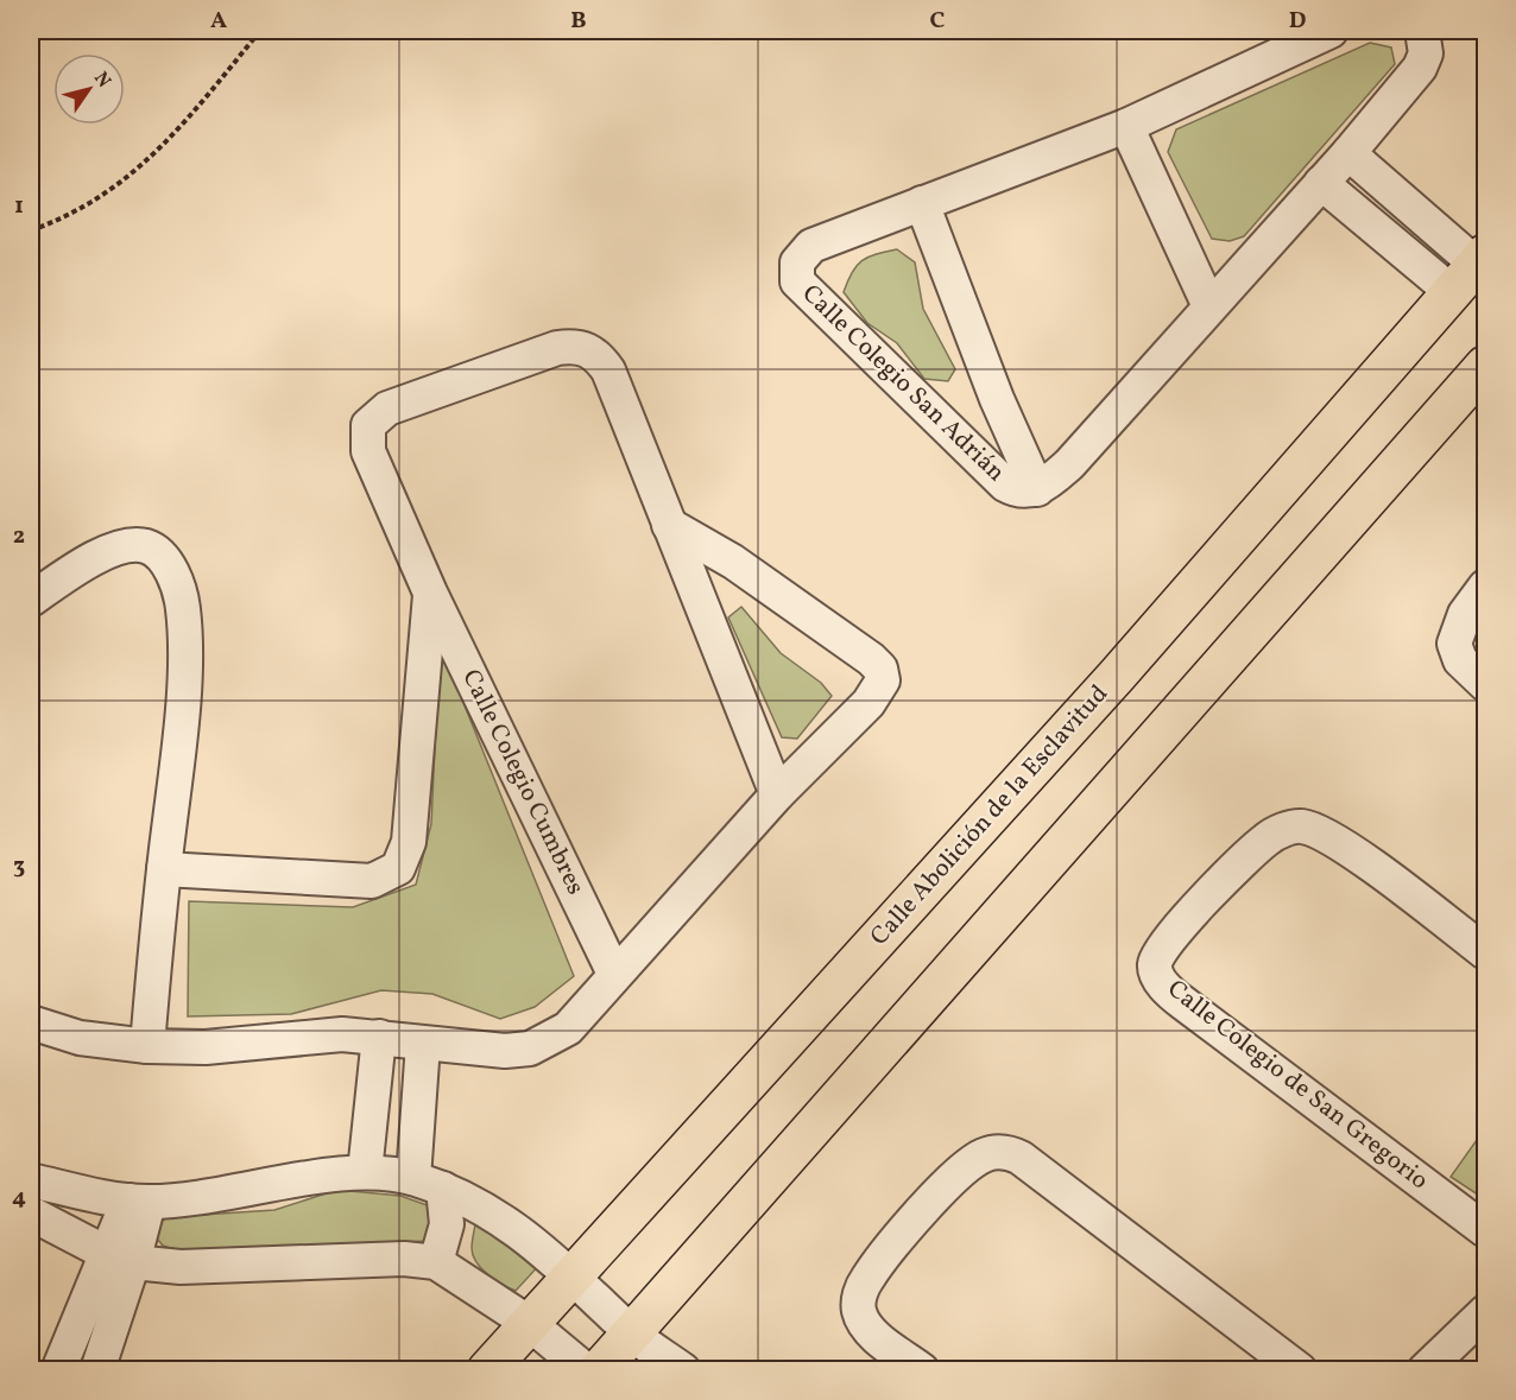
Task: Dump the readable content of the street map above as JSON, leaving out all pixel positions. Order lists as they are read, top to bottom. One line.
{"streets":{"main road":["Calle Abolición de la Esclavitud"],"street":["Calle Colegio San Adrián","Calle Colegio Cumbres","Calle Colegio de San Gregorio"]},"north":"top right","grid":{"columns":["A","B","C","D"],"rows":["1","2","3","4"]}}
